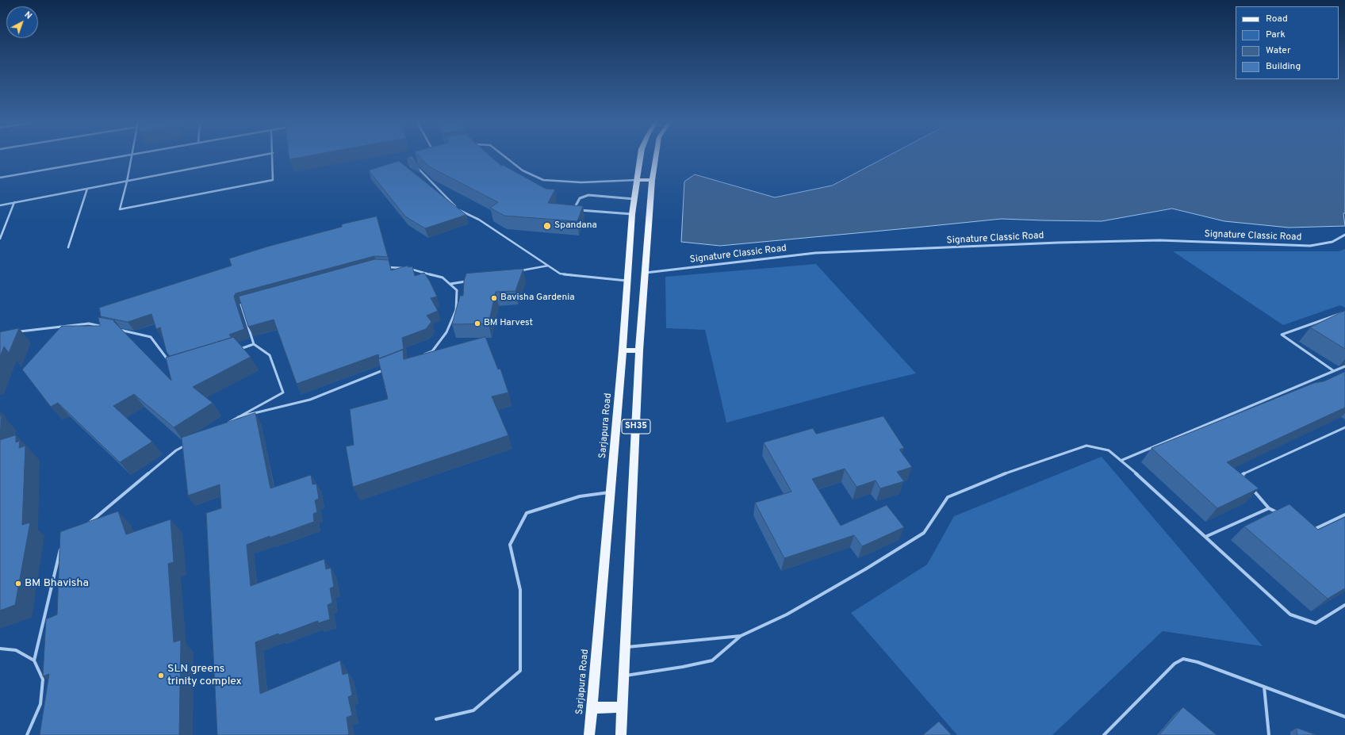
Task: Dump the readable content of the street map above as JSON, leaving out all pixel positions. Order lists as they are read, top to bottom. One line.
{"streets":{"main road":["Sarjapura Road","SH35"],"street":["Signature Classic Road"]},"crossings":[["Signature Classic Road","SH35"]],"places":["Spandana","Bavisha Gardenia","BM Harvest","BM Bhavisha","SLN greens trinity complex"],"legend":["Road","Park","Water","Building"],"north":"top right"}
